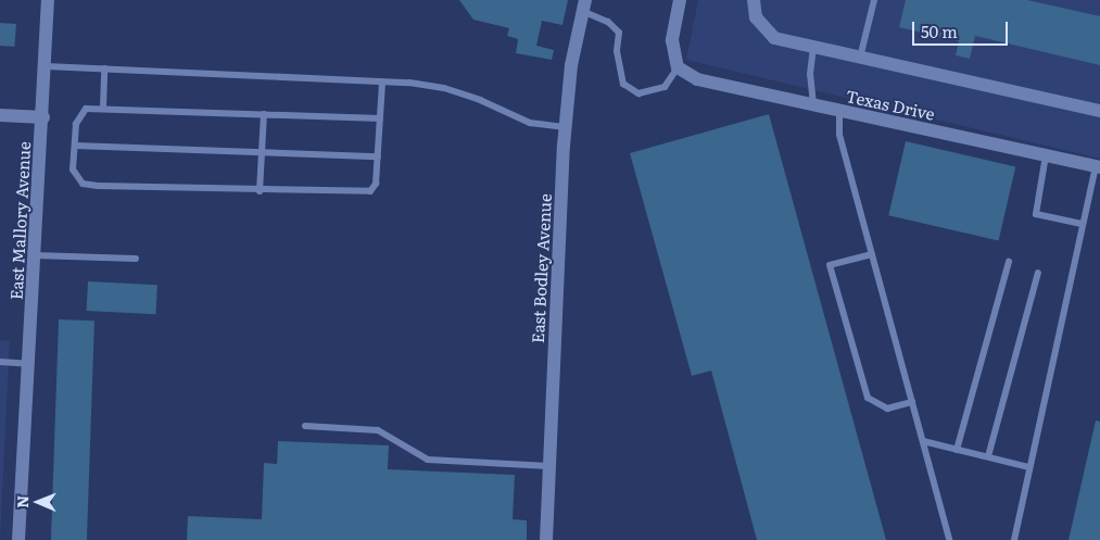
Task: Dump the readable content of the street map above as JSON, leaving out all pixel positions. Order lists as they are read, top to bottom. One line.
{"streets":{"street":["Texas Drive","East Mallory Avenue","East Bodley Avenue"]},"scale_bar":"50 m","north":"left"}
